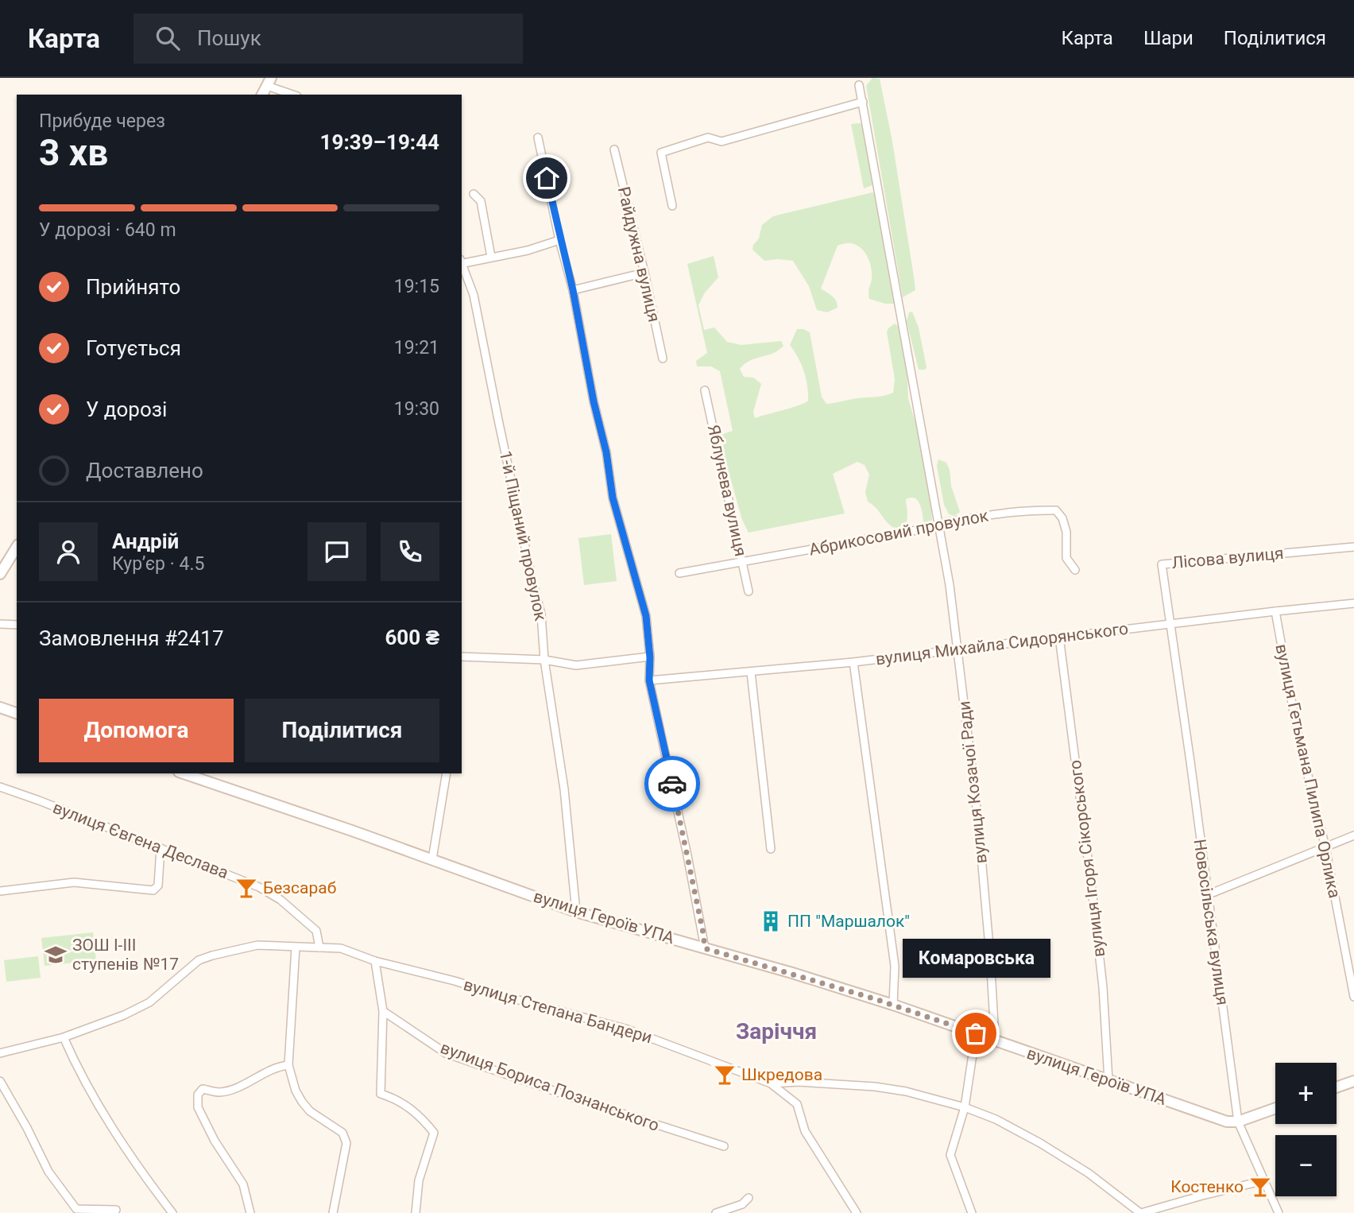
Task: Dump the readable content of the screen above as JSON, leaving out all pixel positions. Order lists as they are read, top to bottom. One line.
{"streets":{"street":["Райдужна вулиця","Яблунева вулиця","Абрикосовий провулок","1-й Піщаний провулок","Лісова вулиця","вулиця Михайла Сидорянського","вулиця Гетьмана Пилипа Орлика","вулиця Козачої Ради","вулиця Євгена Деслава","вулиця Ігоря Сікорського","вулиця Героїв УПА","Новосільська вулиця","вулиця Степана Бандери","вулиця Бориса Познанського"]},"crossings":[["Яблунева вулиця","Абрикосовий провулок"],["Абрикосовий провулок","вулиця Козачої Ради"],["1-й Піщаний провулок","вулиця Героїв УПА"],["Лісова вулиця","вулиця Михайла Сидорянського"],["Лісова вулиця","Новосільська вулиця"],["вулиця Михайла Сидорянського","вулиця Гетьмана Пилипа Орлика"],["вулиця Михайла Сидорянського","вулиця Козачої Ради"],["вулиця Михайла Сидорянського","вулиця Ігоря Сікорського"],["вулиця Михайла Сидорянського","Новосільська вулиця"],["вулиця Козачої Ради","вулиця Героїв УПА"],["вулиця Козачої Ради","вулиця Степана Бандери"],["вулиця Євгена Деслава","вулиця Степана Бандери"],["вулиця Ігоря Сікорського","вулиця Героїв УПА"],["вулиця Героїв УПА","Новосільська вулиця"],["Новосільська вулиця","вулиця Степана Бандери"]],"districts":["Заріччя"],"places":{"bar":["Безсараб","Шкредова","Костенко"],"building":["ПП \"Маршалок\""],"school or university":["ЗОШ І-ІІІ ступенів №17"],"other":["Комаровська"]},"page":{"header":"Карта","search":"Пошук","nav":["Карта","Шари","Поділитися"],"heading":["3 хв","Прибуде через","19:39–19:44"],"panel":["Андрій","Кур’єр · 4.5","Замовлення #2417","600 ₴"],"bar":"У дорозі · 640 m","list":[["Прийнято","19:15"],["Готується","19:21"],["У дорозі","19:30"],"Доставлено"],"buttons":["Допомога","Поділитися"],"bubble":"Комаровська","map_buttons":["+","−"]}}
